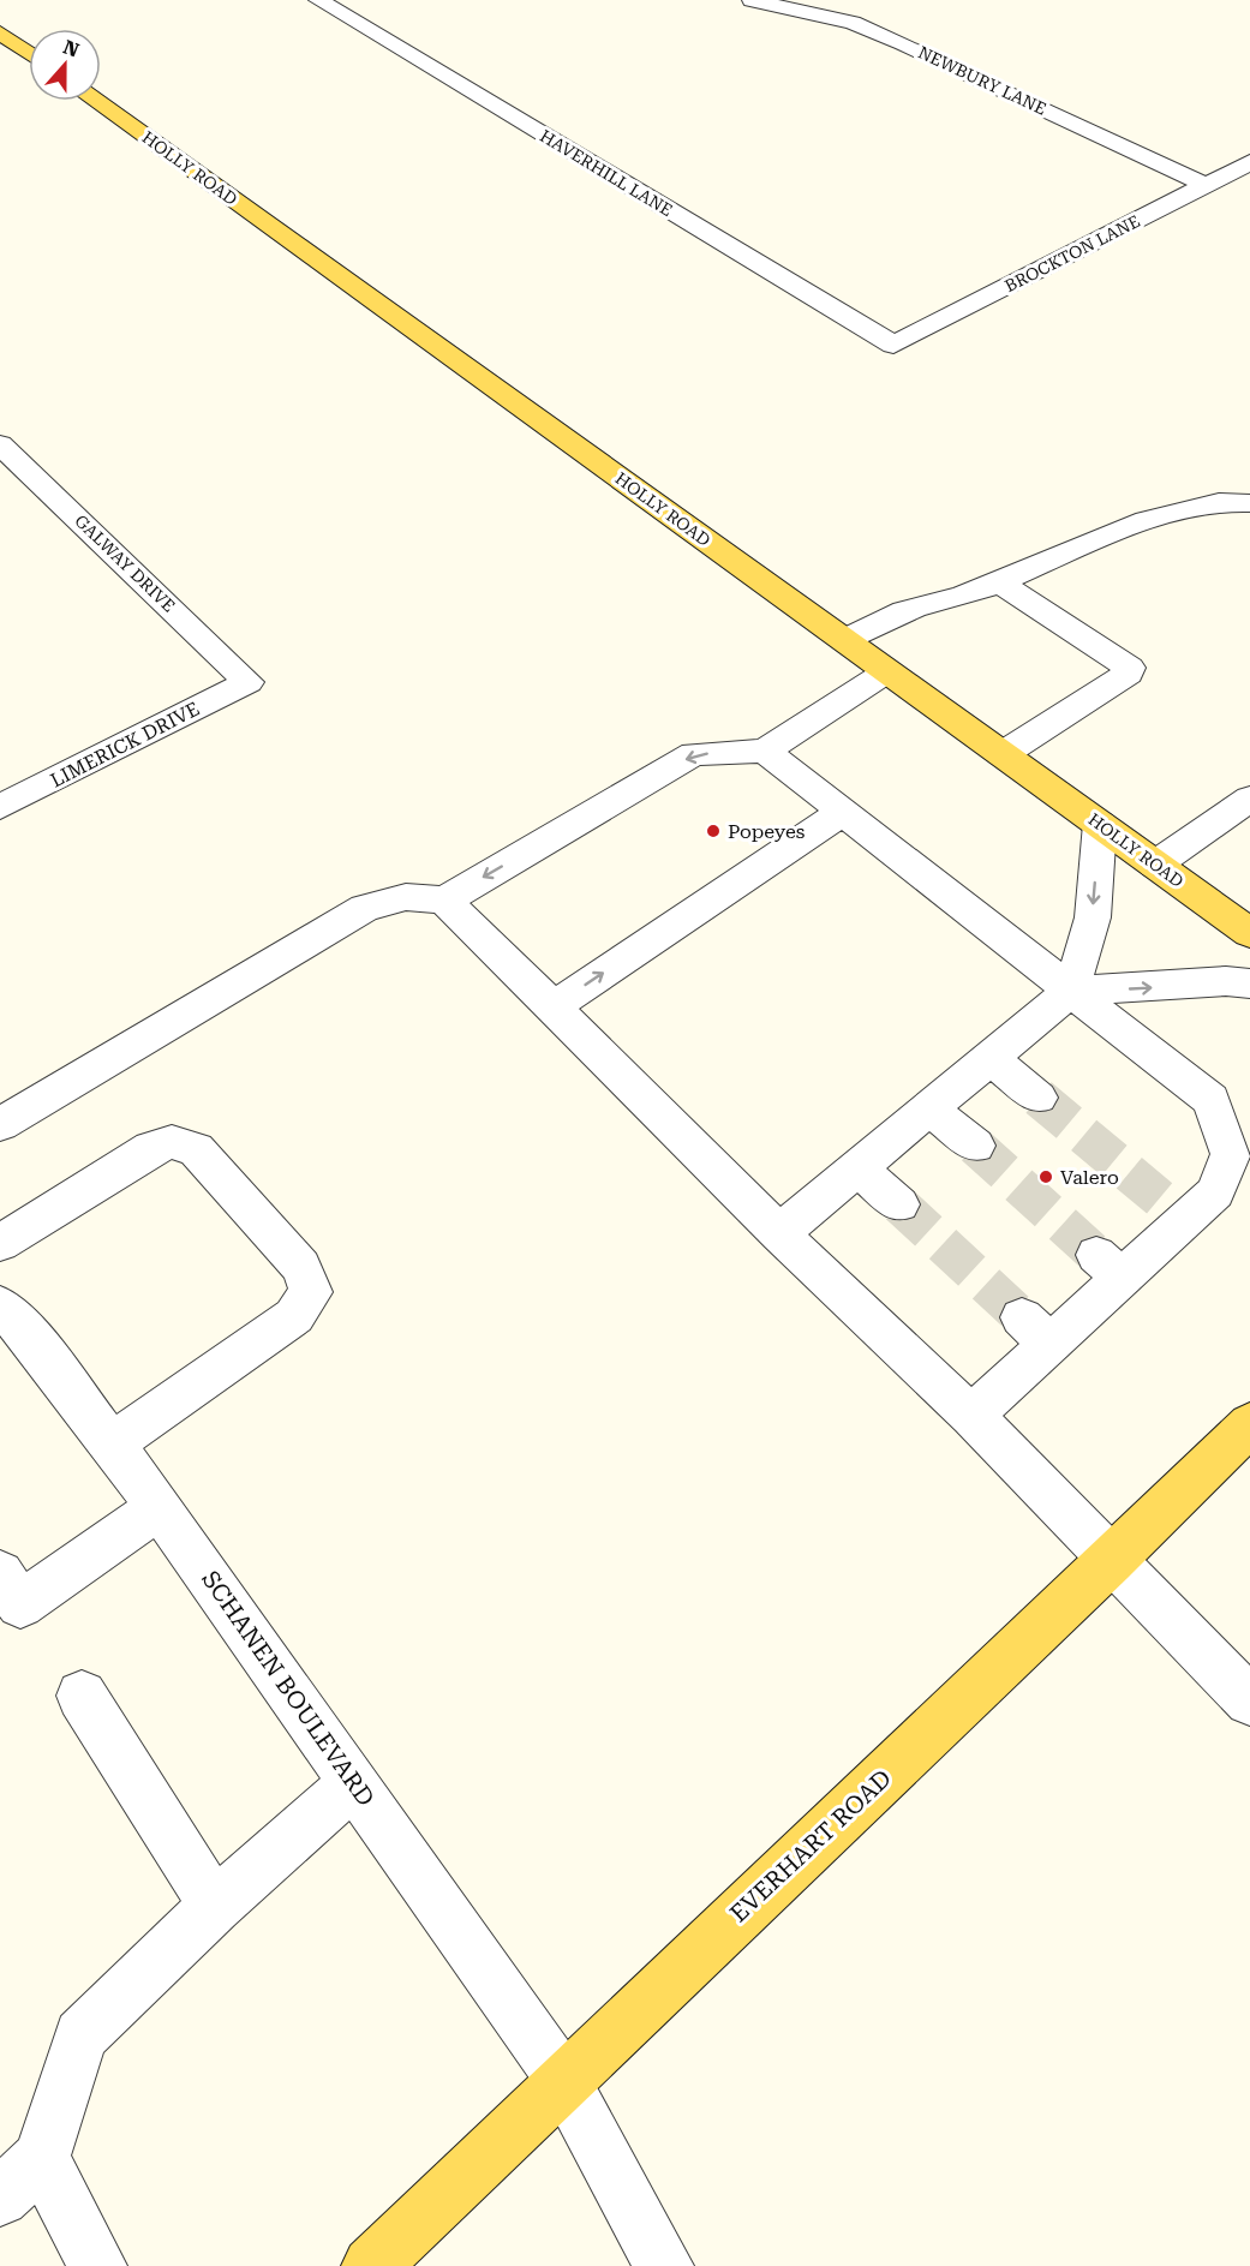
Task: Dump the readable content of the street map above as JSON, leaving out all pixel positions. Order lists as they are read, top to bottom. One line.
{"streets":{"main road":["HOLLY ROAD","EVERHART ROAD"],"street":["NEWBURY LANE","HAVERHILL LANE","BROCKTON LANE","GALWAY DRIVE","LIMERICK DRIVE","SCHANEN BOULEVARD"]},"crossings":[["NEWBURY LANE","BROCKTON LANE"],["HAVERHILL LANE","BROCKTON LANE"],["GALWAY DRIVE","LIMERICK DRIVE"],["SCHANEN BOULEVARD","EVERHART ROAD"]],"places":["Popeyes","Valero"],"north":"top"}
